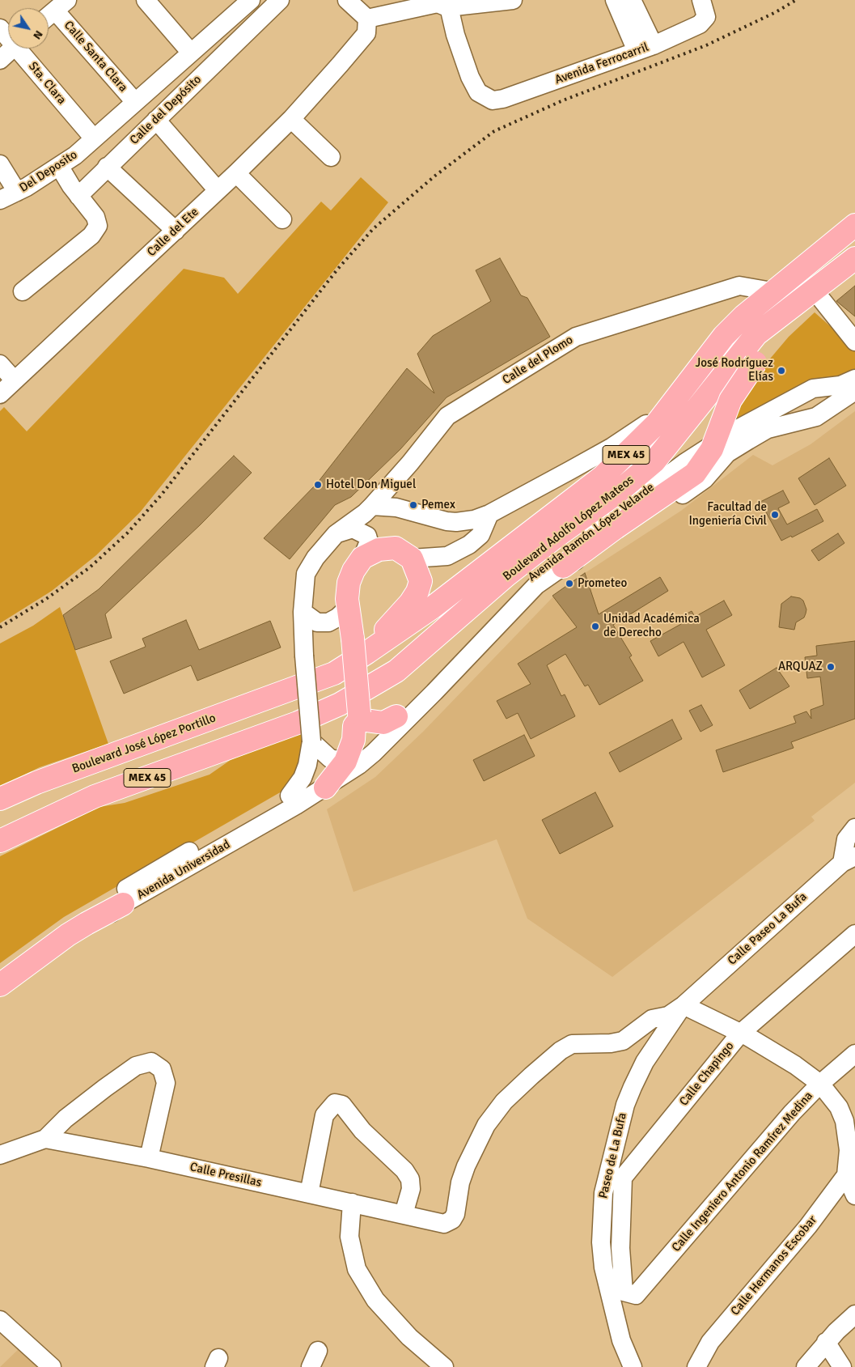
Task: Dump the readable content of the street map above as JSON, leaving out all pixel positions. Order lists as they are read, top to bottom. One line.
{"streets":{"main road":["MEX 45","Boulevard Adolfo López Mateos","Boulevard José López Portillo"],"street":["Calle Santa Clara","Avenida Ferrocarril","Sta. Clara","Calle del Depósito","Del Deposito","Calle del Ete","Calle del Plomo","Avenida Ramón López Velarde","Avenida Universidad","Calle Paseo La Bufa","Calle Chapingo","Paseo de La Bufa","Calle Ingeniero Antonio Ramírez Medina","Calle Presillas","Calle Hermanos Escobar"]},"crossings":[["Calle Santa Clara","Calle del Depósito"],["Sta. Clara","Calle del Depósito"],["Sta. Clara","Del Deposito"],["Calle del Depósito","Del Deposito"],["Calle del Plomo","Boulevard Adolfo López Mateos"],["Boulevard Adolfo López Mateos","Boulevard José López Portillo"],["Avenida Ramón López Velarde","Avenida Universidad"],["Calle Paseo La Bufa","Paseo de La Bufa"],["Calle Paseo La Bufa","Calle Presillas"],["Calle Chapingo","Calle Ingeniero Antonio Ramírez Medina"],["Paseo de La Bufa","Calle Presillas"]],"places":["José Rodríguez Elías","Hotel Don Miguel","Pemex","Facultad de Ingeniería Civil","Prometeo","Unidad Académica de Derecho","ARQUAZ"],"north":"bottom right"}
